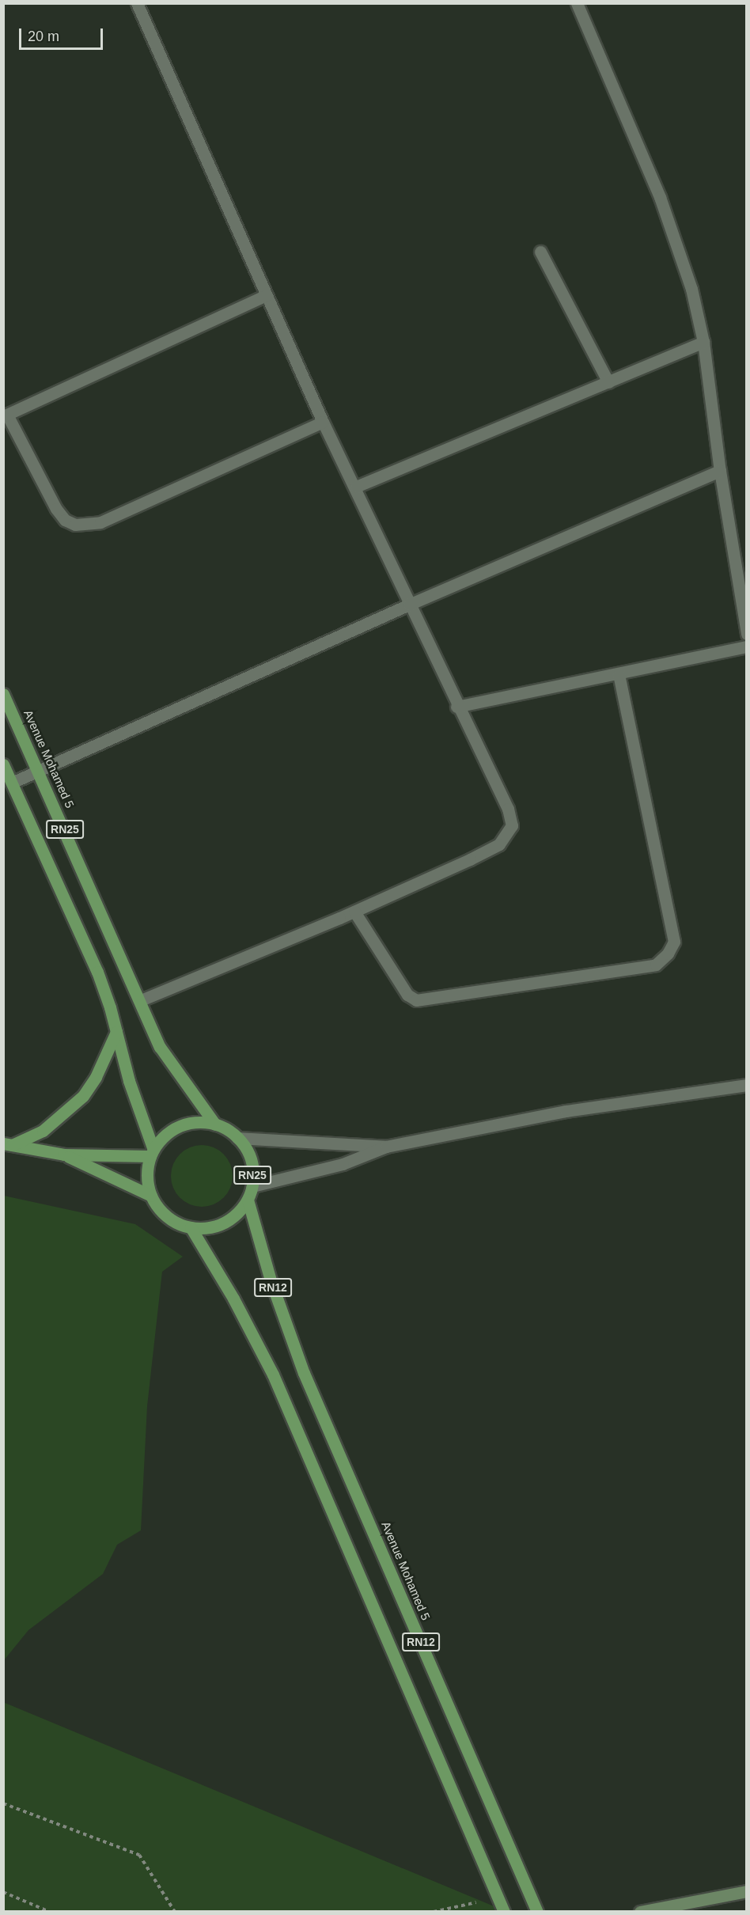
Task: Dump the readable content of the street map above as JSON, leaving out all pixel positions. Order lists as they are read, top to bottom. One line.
{"streets":{"main road":["Avenue Mohamed 5","RN25","RN12"]},"crossings":[["Avenue Mohamed 5","RN25"],["Avenue Mohamed 5","RN12"],["RN25","RN12"]],"scale_bar":"20 m"}
